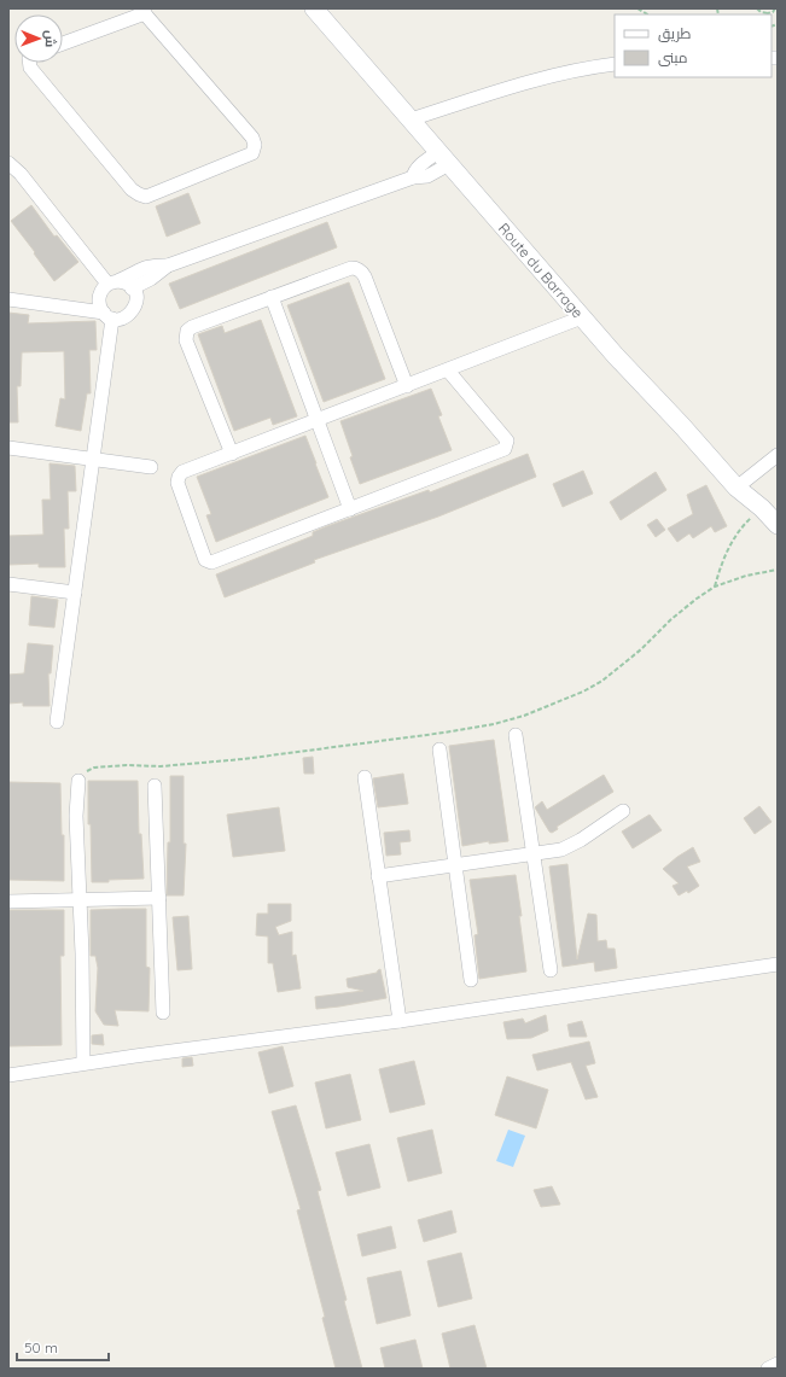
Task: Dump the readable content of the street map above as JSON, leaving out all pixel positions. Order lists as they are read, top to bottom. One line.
{"streets":{"main road":["Route du Barrage"]},"legend":["طريق","مبنى"],"scale_bar":"50 m","north":"right"}
